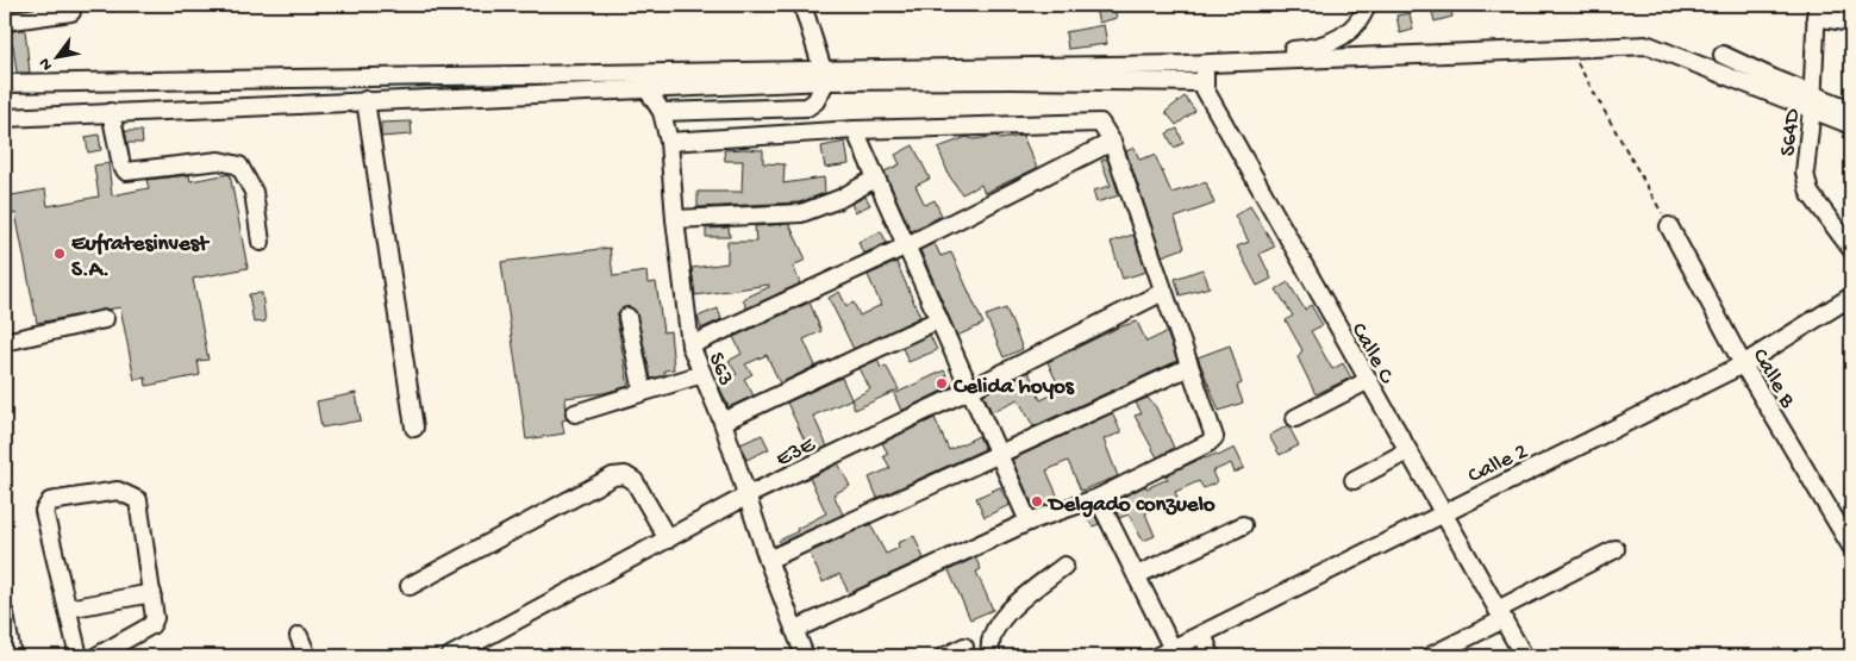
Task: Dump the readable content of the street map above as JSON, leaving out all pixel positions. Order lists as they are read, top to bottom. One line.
{"streets":{"street":["S64D","Calle C","S63","Calle B","E3E","Calle 2"]},"crossings":[["Calle C","Calle 2"],["S63","E3E"],["Calle B","Calle 2"]],"places":["Eufratesinvest S.A.","Celida hoyos","Delgado conzuelo"],"north":"bottom left"}
